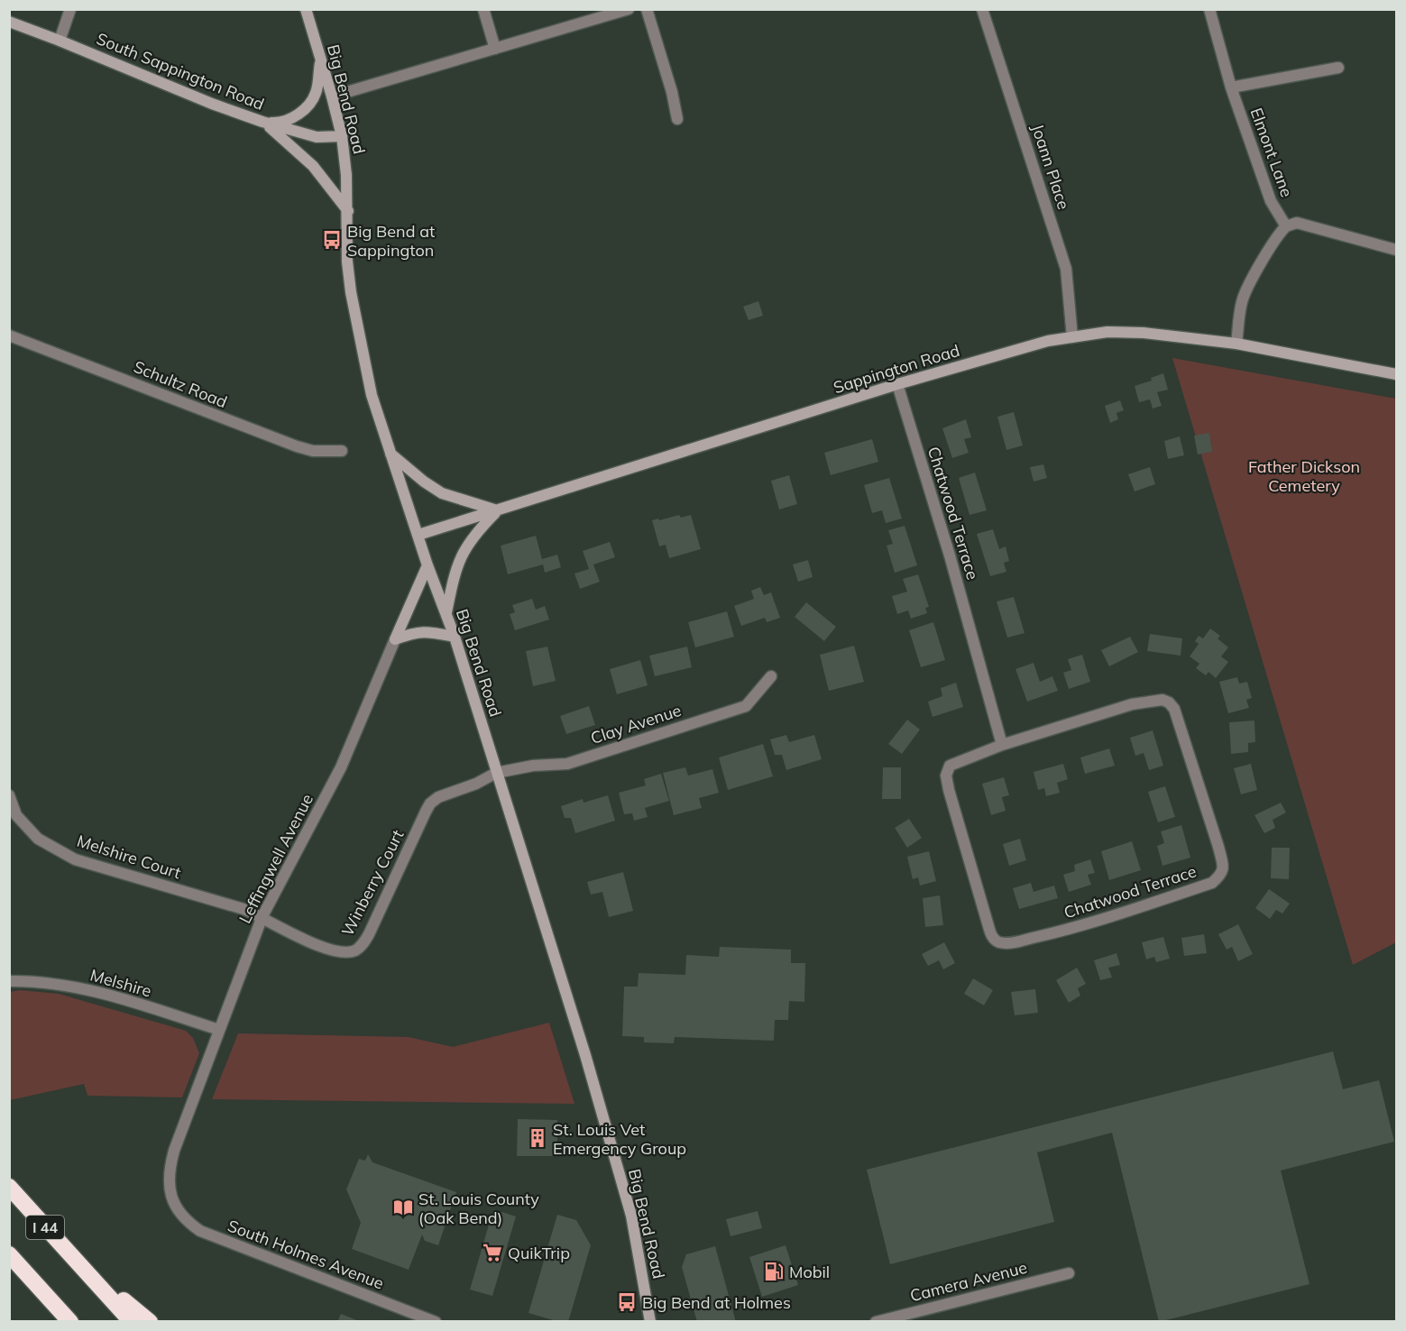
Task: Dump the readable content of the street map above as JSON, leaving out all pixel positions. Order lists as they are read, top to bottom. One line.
{"streets":{"highway":["I 44"],"main road":["South Sappington Road","Big Bend Road","Sappington Road","Leffingwell Avenue"],"street":["Elmont Lane","Joann Place","Schultz Road","Chatwood Terrace","Clay Avenue","Melshire Court","Winberry Court","Melshire","South Holmes Avenue","Camera Avenue"]},"crossings":[["South Sappington Road","Big Bend Road"],["Big Bend Road","Sappington Road"],["Big Bend Road","Clay Avenue"],["Big Bend Road","Leffingwell Avenue"],["Big Bend Road","Winberry Court"],["Joann Place","Sappington Road"],["Sappington Road","Chatwood Terrace"],["Clay Avenue","Winberry Court"],["Melshire Court","Leffingwell Avenue"],["Melshire Court","Winberry Court"],["Leffingwell Avenue","Winberry Court"],["Leffingwell Avenue","Melshire"],["Leffingwell Avenue","South Holmes Avenue"]],"parks":["Father Dickson Cemetery"],"places":{"bus stop":["Big Bend at Sappington","Big Bend at Holmes"],"building":["St. Louis Vet Emergency Group"],"library":["St. Louis County (Oak Bend)"],"supermarket":["QuikTrip"],"fuel station":["Mobil"]}}
